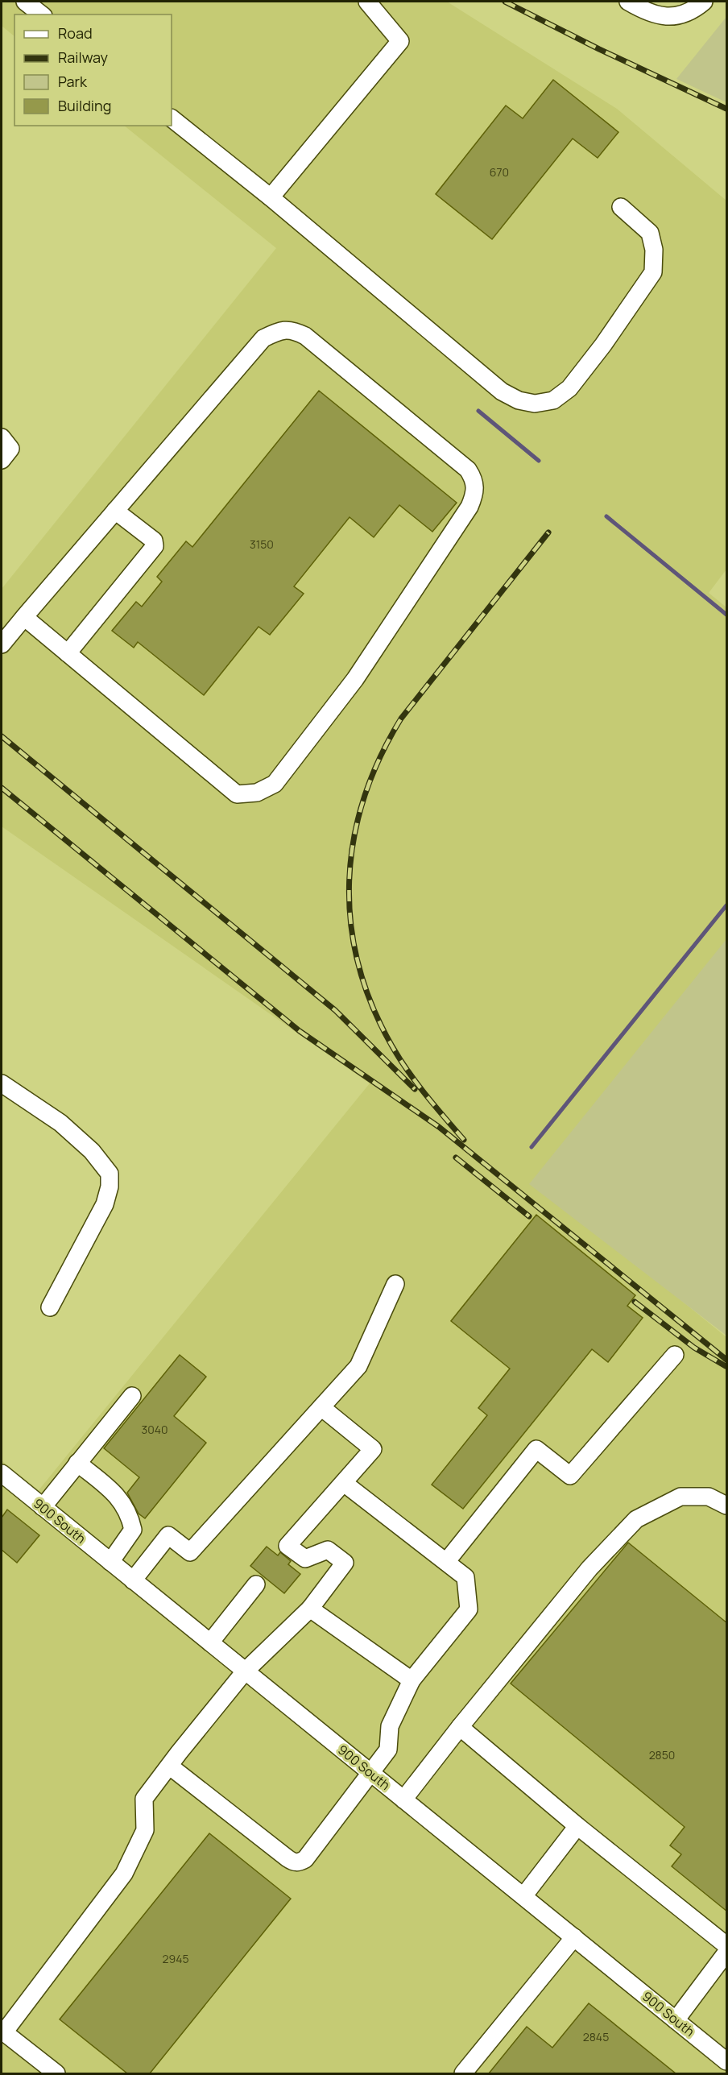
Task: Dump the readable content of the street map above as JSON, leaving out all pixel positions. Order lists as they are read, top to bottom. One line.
{"streets":{"street":["900 South"]},"house_numbers":["670","3150","3040","2850","2945","2845"],"legend":["Road","Railway","Park","Building"]}
